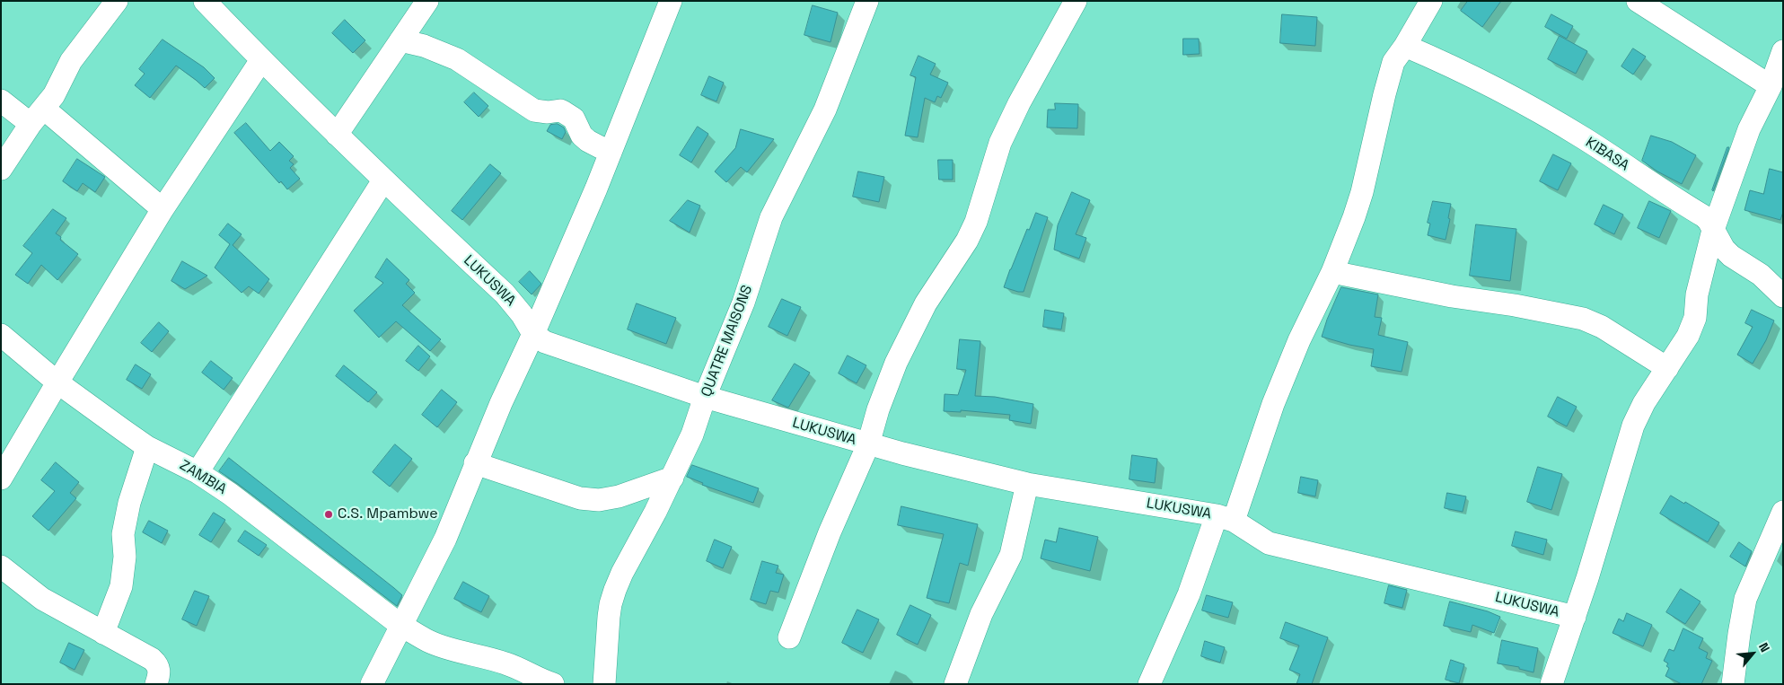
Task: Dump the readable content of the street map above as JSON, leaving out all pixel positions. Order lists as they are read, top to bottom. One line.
{"streets":{"street":["KIBASA","LUKUSWA","QUATRE MAISONS","ZAMBIA"]},"crossings":[["LUKUSWA","QUATRE MAISONS"]],"places":["C.S. Mpambwe"],"north":"top right"}
